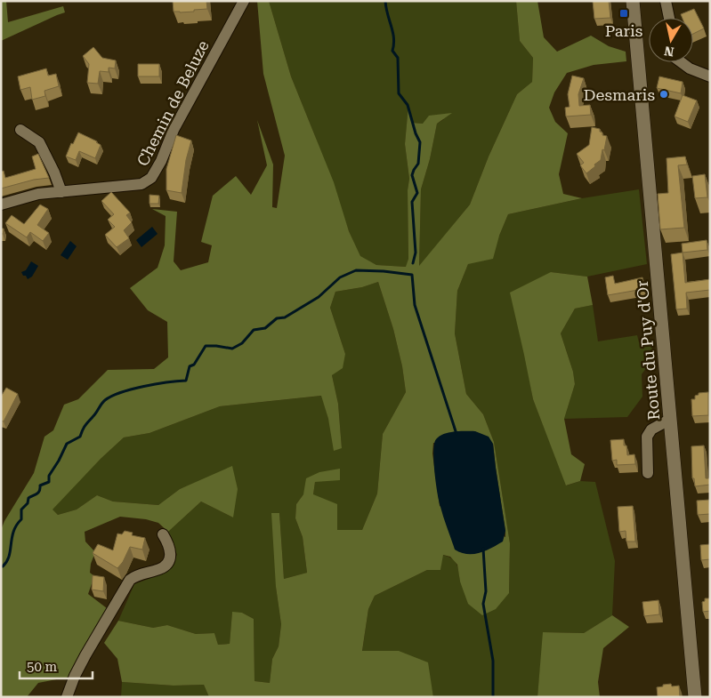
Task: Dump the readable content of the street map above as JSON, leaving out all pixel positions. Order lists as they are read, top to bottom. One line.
{"streets":{"main road":["Route du Puy d'Or"],"street":["Chemin de Beluze"]},"places":{"transit":["Paris"],"other":["Desmaris"]},"scale_bar":"50 m","north":"bottom"}
